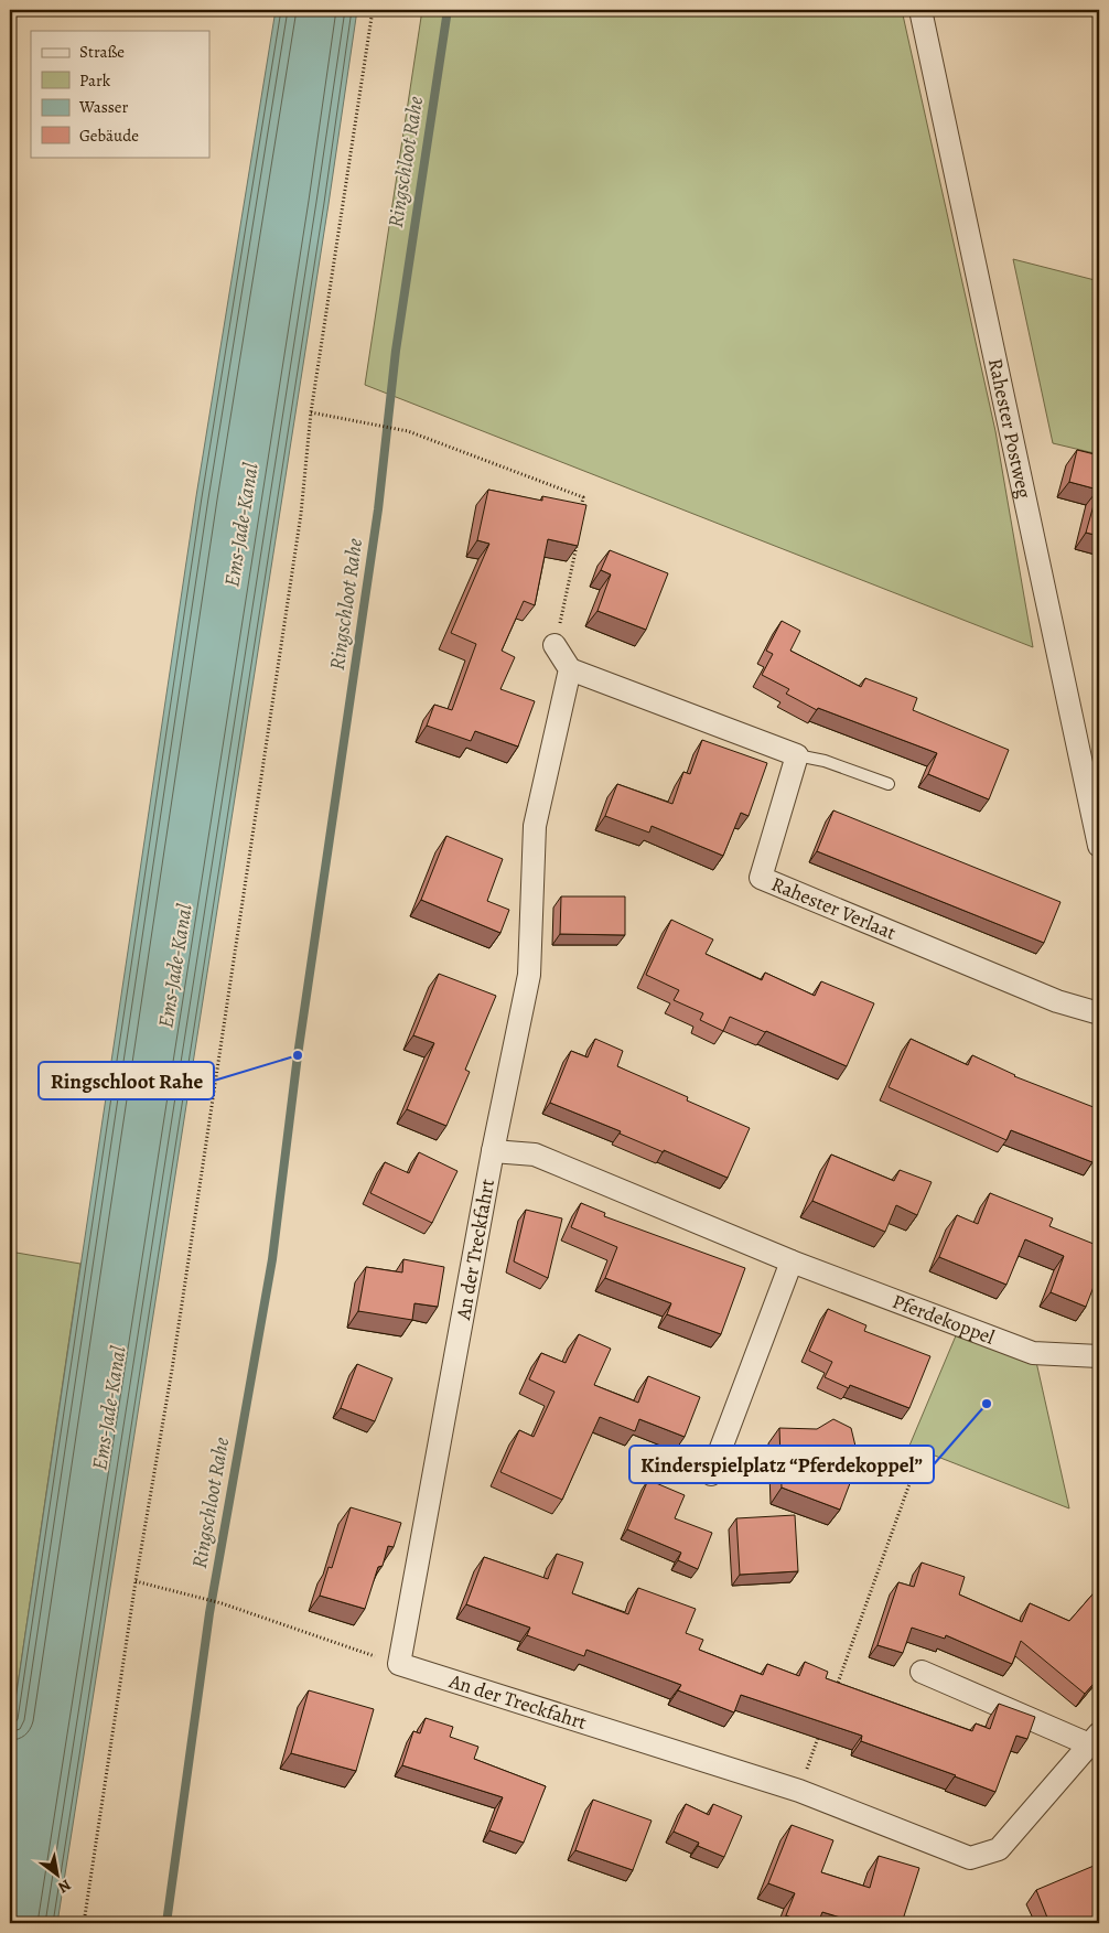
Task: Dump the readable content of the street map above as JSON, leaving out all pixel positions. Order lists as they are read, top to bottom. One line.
{"streets":{"street":["Rahester Postweg","Rahester Verlaat","An der Treckfahrt","Pferdekoppel"]},"crossings":[["An der Treckfahrt","Pferdekoppel"]],"water":["Ringschloot Rahe","Ems-Jade-Kanal"],"places":["Ringschloot Rahe","Kinderspielplatz “Pferdekoppel”"],"legend":["Straße","Park","Wasser","Gebäude"],"north":"bottom right"}
